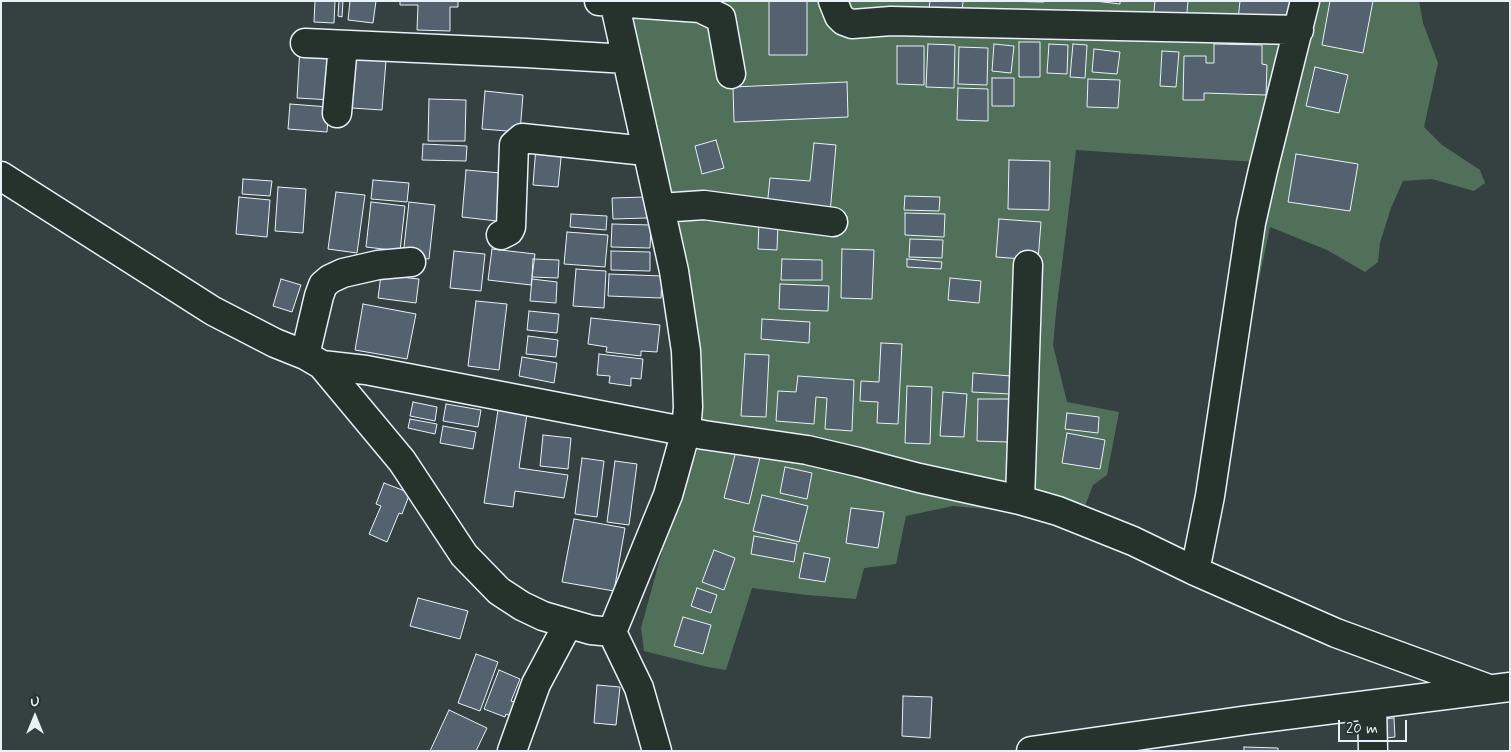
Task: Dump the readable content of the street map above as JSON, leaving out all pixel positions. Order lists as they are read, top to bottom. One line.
{"scale_bar":"20 m","north":"top"}
